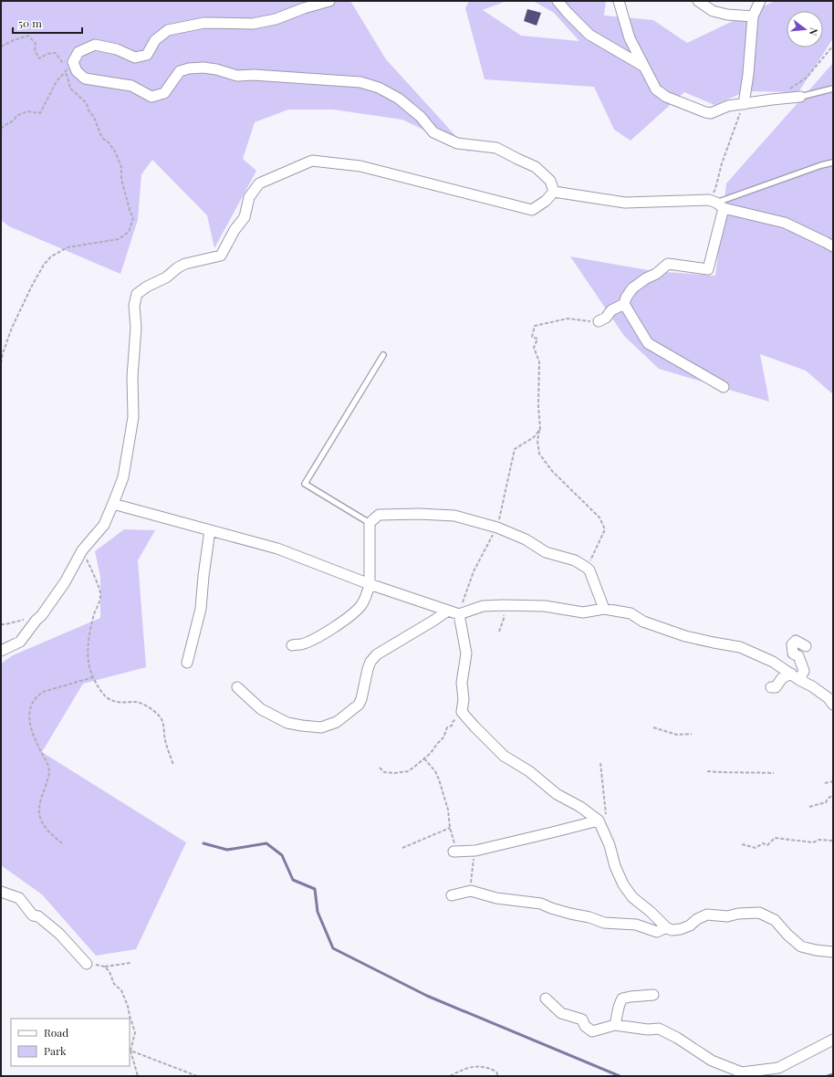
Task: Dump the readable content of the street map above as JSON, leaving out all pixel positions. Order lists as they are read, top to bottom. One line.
{"legend":["Road","Park"],"scale_bar":"50 m","north":"right"}
